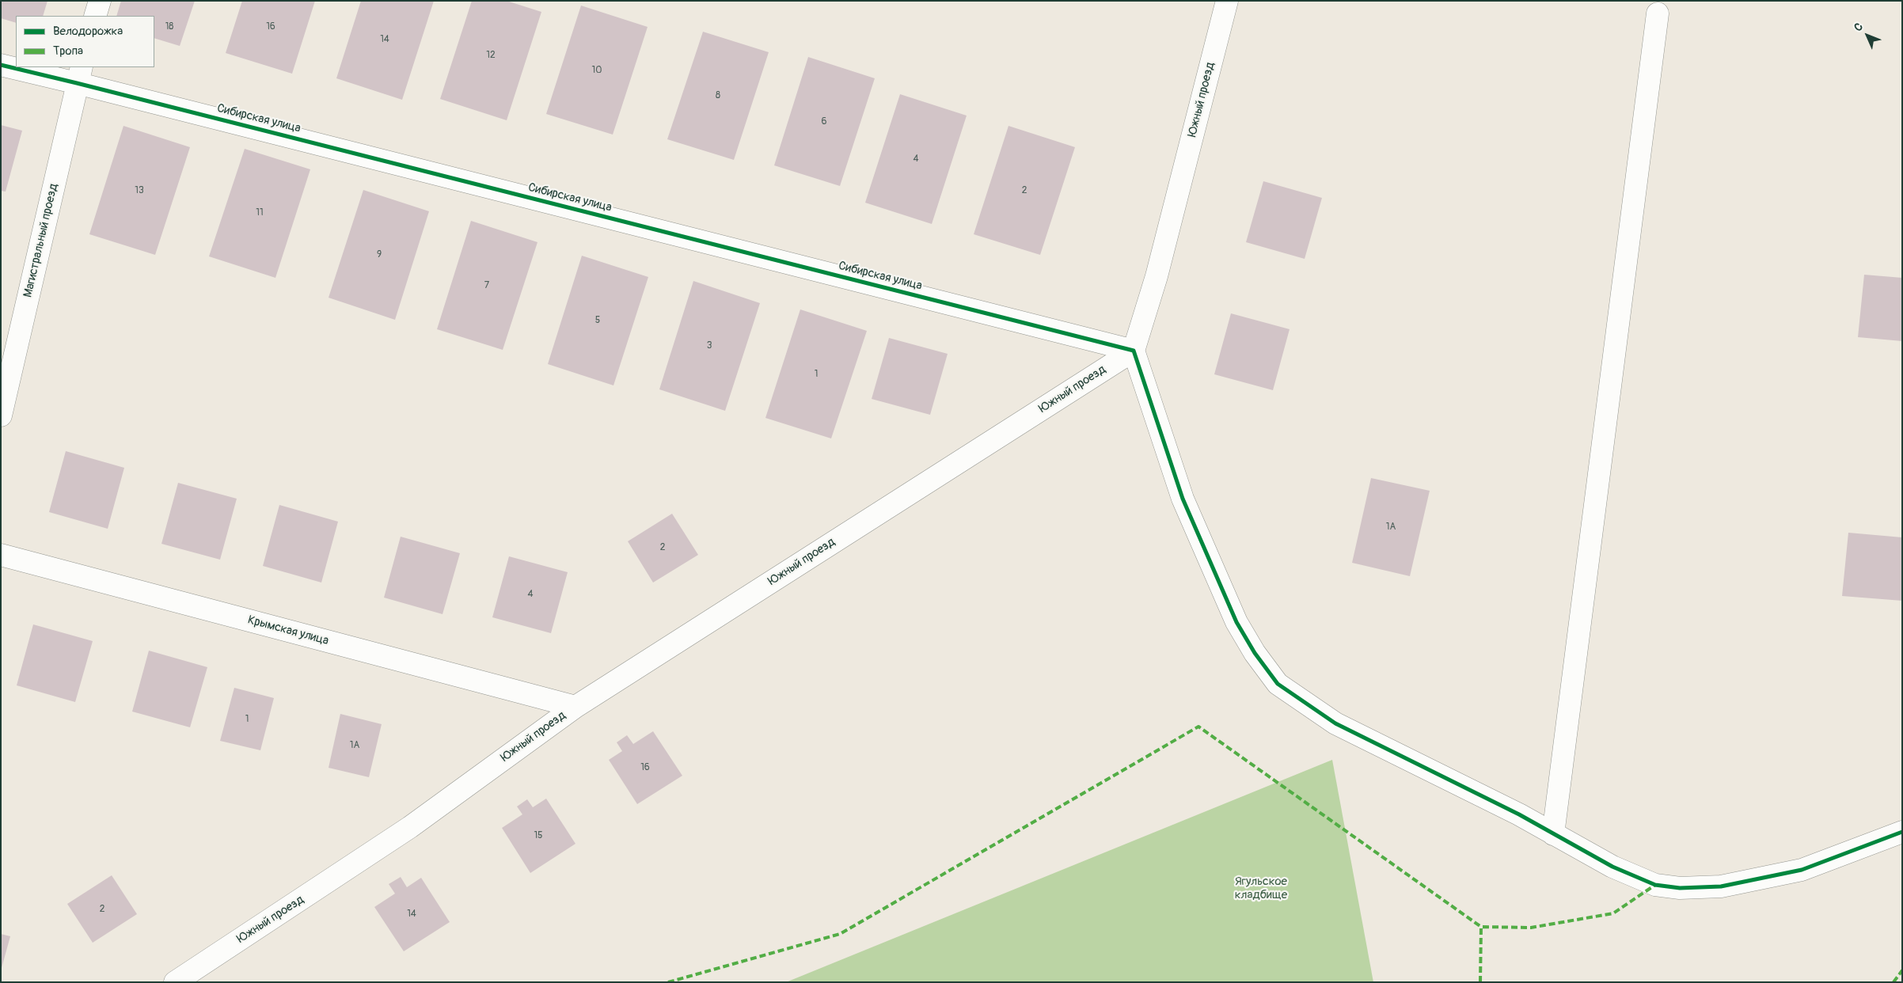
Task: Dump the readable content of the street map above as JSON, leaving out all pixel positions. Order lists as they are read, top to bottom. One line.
{"streets":{"street":["Южный проезд","Сибирская улица","Магистральный проезд","Крымская улица"]},"crossings":[["Южный проезд","Сибирская улица"],["Южный проезд","Крымская улица"],["Сибирская улица","Магистральный проезд"]],"parks":["Ягульское кладбище"],"house_numbers":["18","16","14","12","10","8","6","4","13","2","11","9","7","5","3","1","1А","2","4","1","1А","16","15","2","14"],"legend":["Велодорожка","Тропа"],"north":"top left"}
